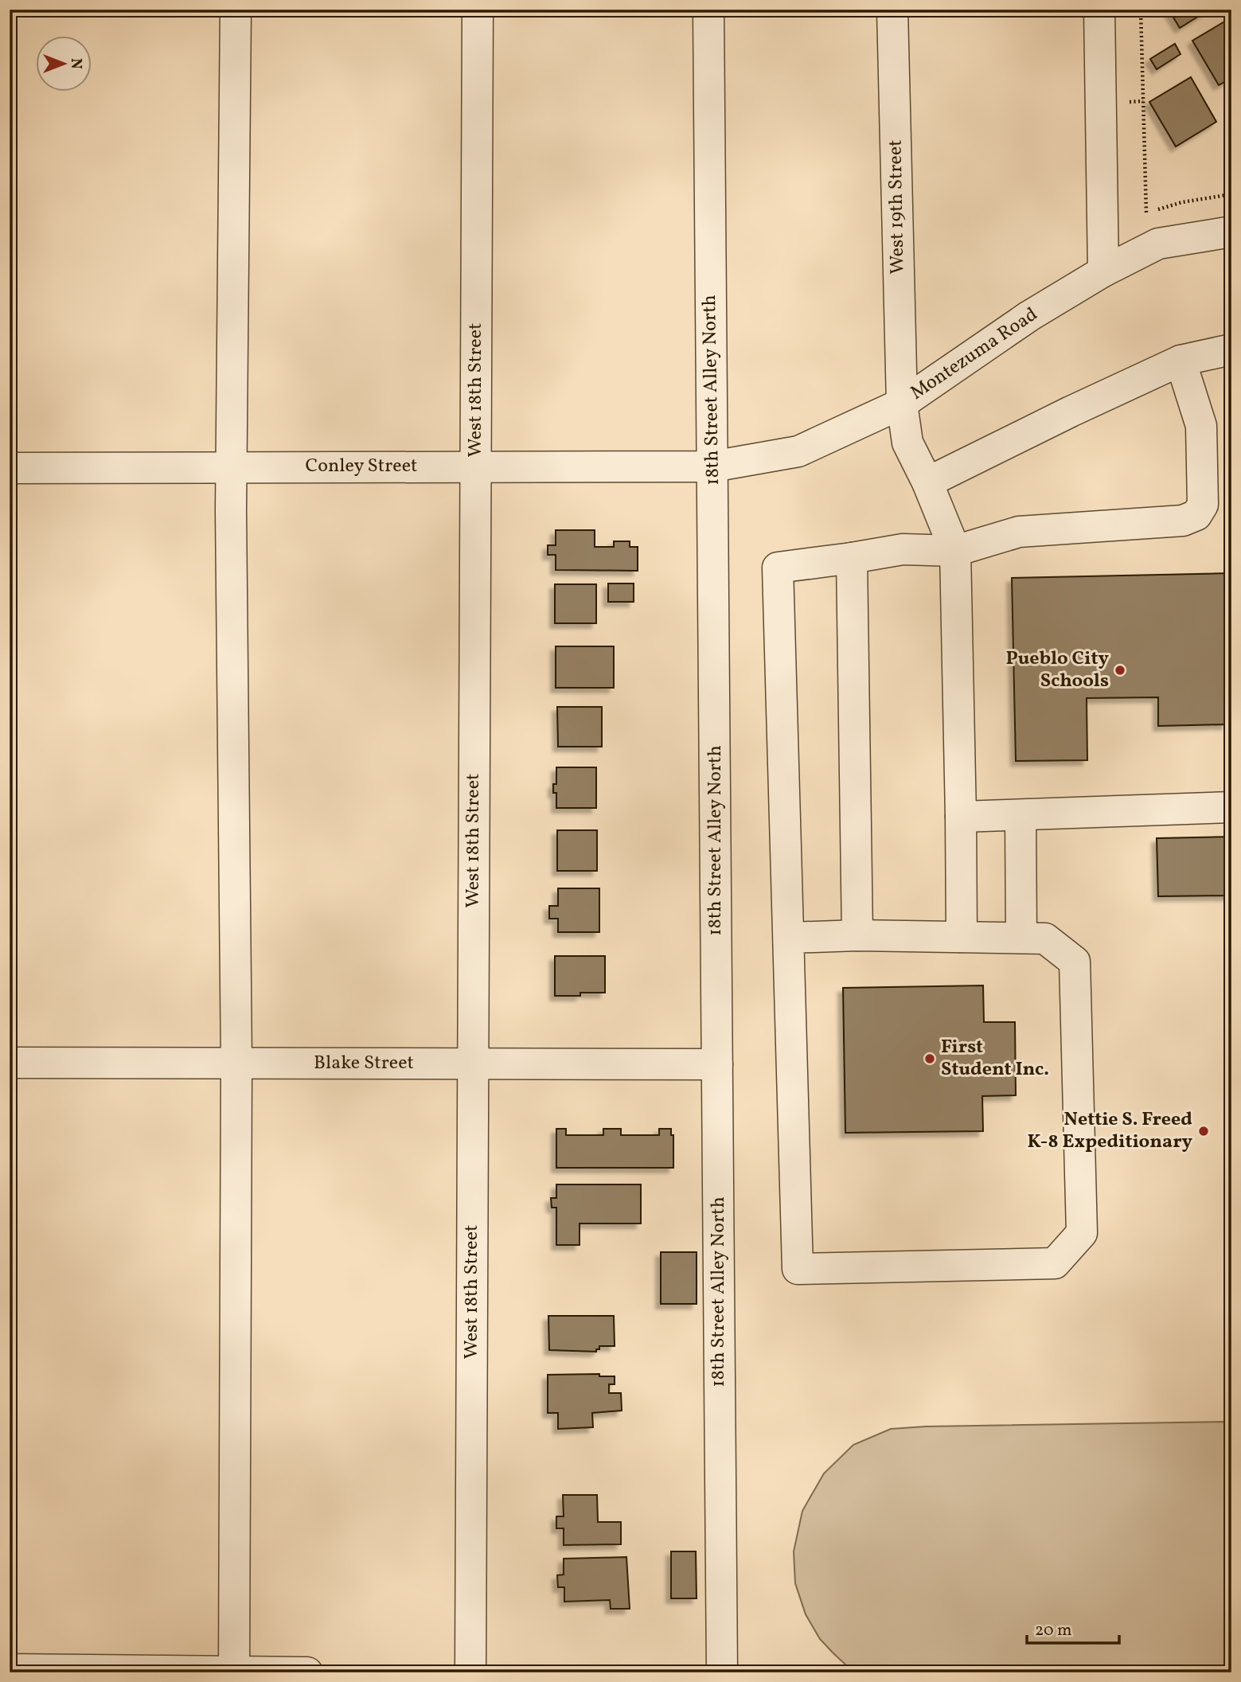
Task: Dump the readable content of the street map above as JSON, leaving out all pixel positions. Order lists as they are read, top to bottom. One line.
{"streets":{"street":["West 19th Street","Montezuma Road","West 18th Street","18th Street Alley North","Conley Street","Blake Street"]},"crossings":[["West 19th Street","Montezuma Road"],["Montezuma Road","18th Street Alley North"],["Montezuma Road","Conley Street"],["West 18th Street","Conley Street"],["West 18th Street","Blake Street"],["18th Street Alley North","Conley Street"],["18th Street Alley North","Blake Street"]],"places":["Pueblo City Schools","First Student Inc.","Nettie S. Freed K-8 Expeditionary"],"scale_bar":"20 m","north":"right"}
